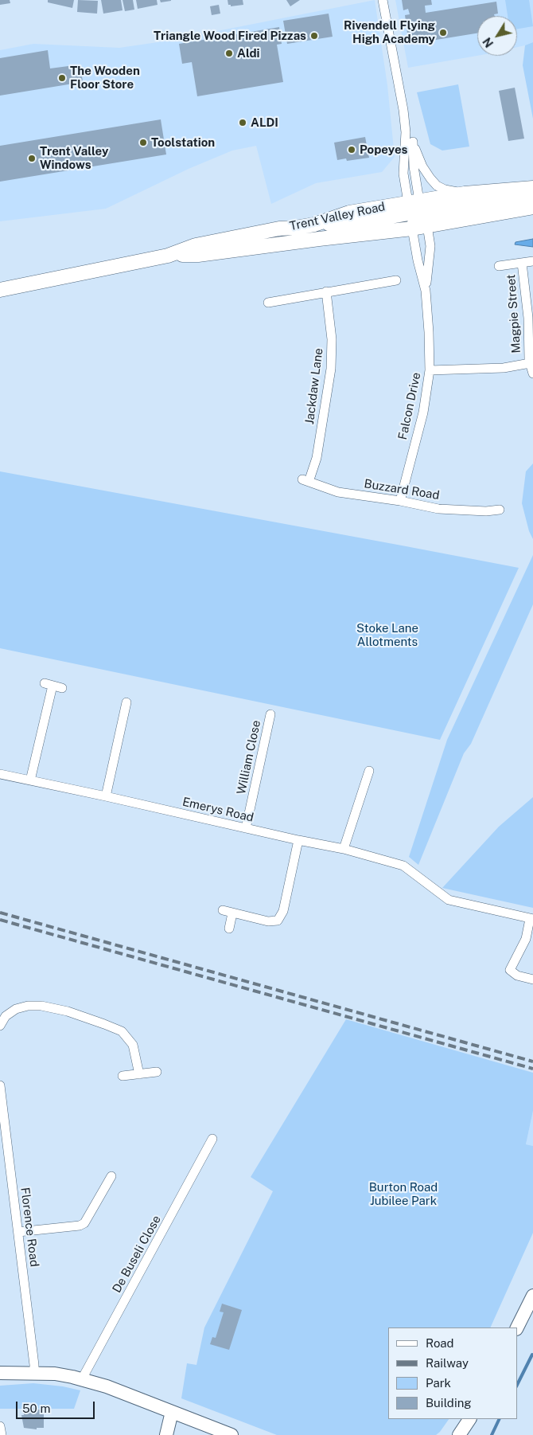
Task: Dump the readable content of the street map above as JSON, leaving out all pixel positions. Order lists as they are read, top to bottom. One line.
{"streets":{"main road":["Trent Valley Road"],"street":["Magpie Street","Jackdaw Lane","Falcon Drive","Buzzard Road","William Close","Emerys Road","Florence Road","De Buseli Close"]},"crossings":[["Trent Valley Road","Falcon Drive"],["Magpie Street","Falcon Drive"],["Jackdaw Lane","Buzzard Road"],["Falcon Drive","Buzzard Road"],["William Close","Emerys Road"]],"parks":["Stoke Lane Allotments","Burton Road Jubilee Park"],"places":["Rivendell Flying High Academy","Triangle Wood Fired Pizzas","Aldi","The Wooden Floor Store","ALDI","Toolstation","Popeyes","Trent Valley Windows"],"legend":["Road","Railway","Park","Building"],"scale_bar":"50 m","north":"bottom left"}
